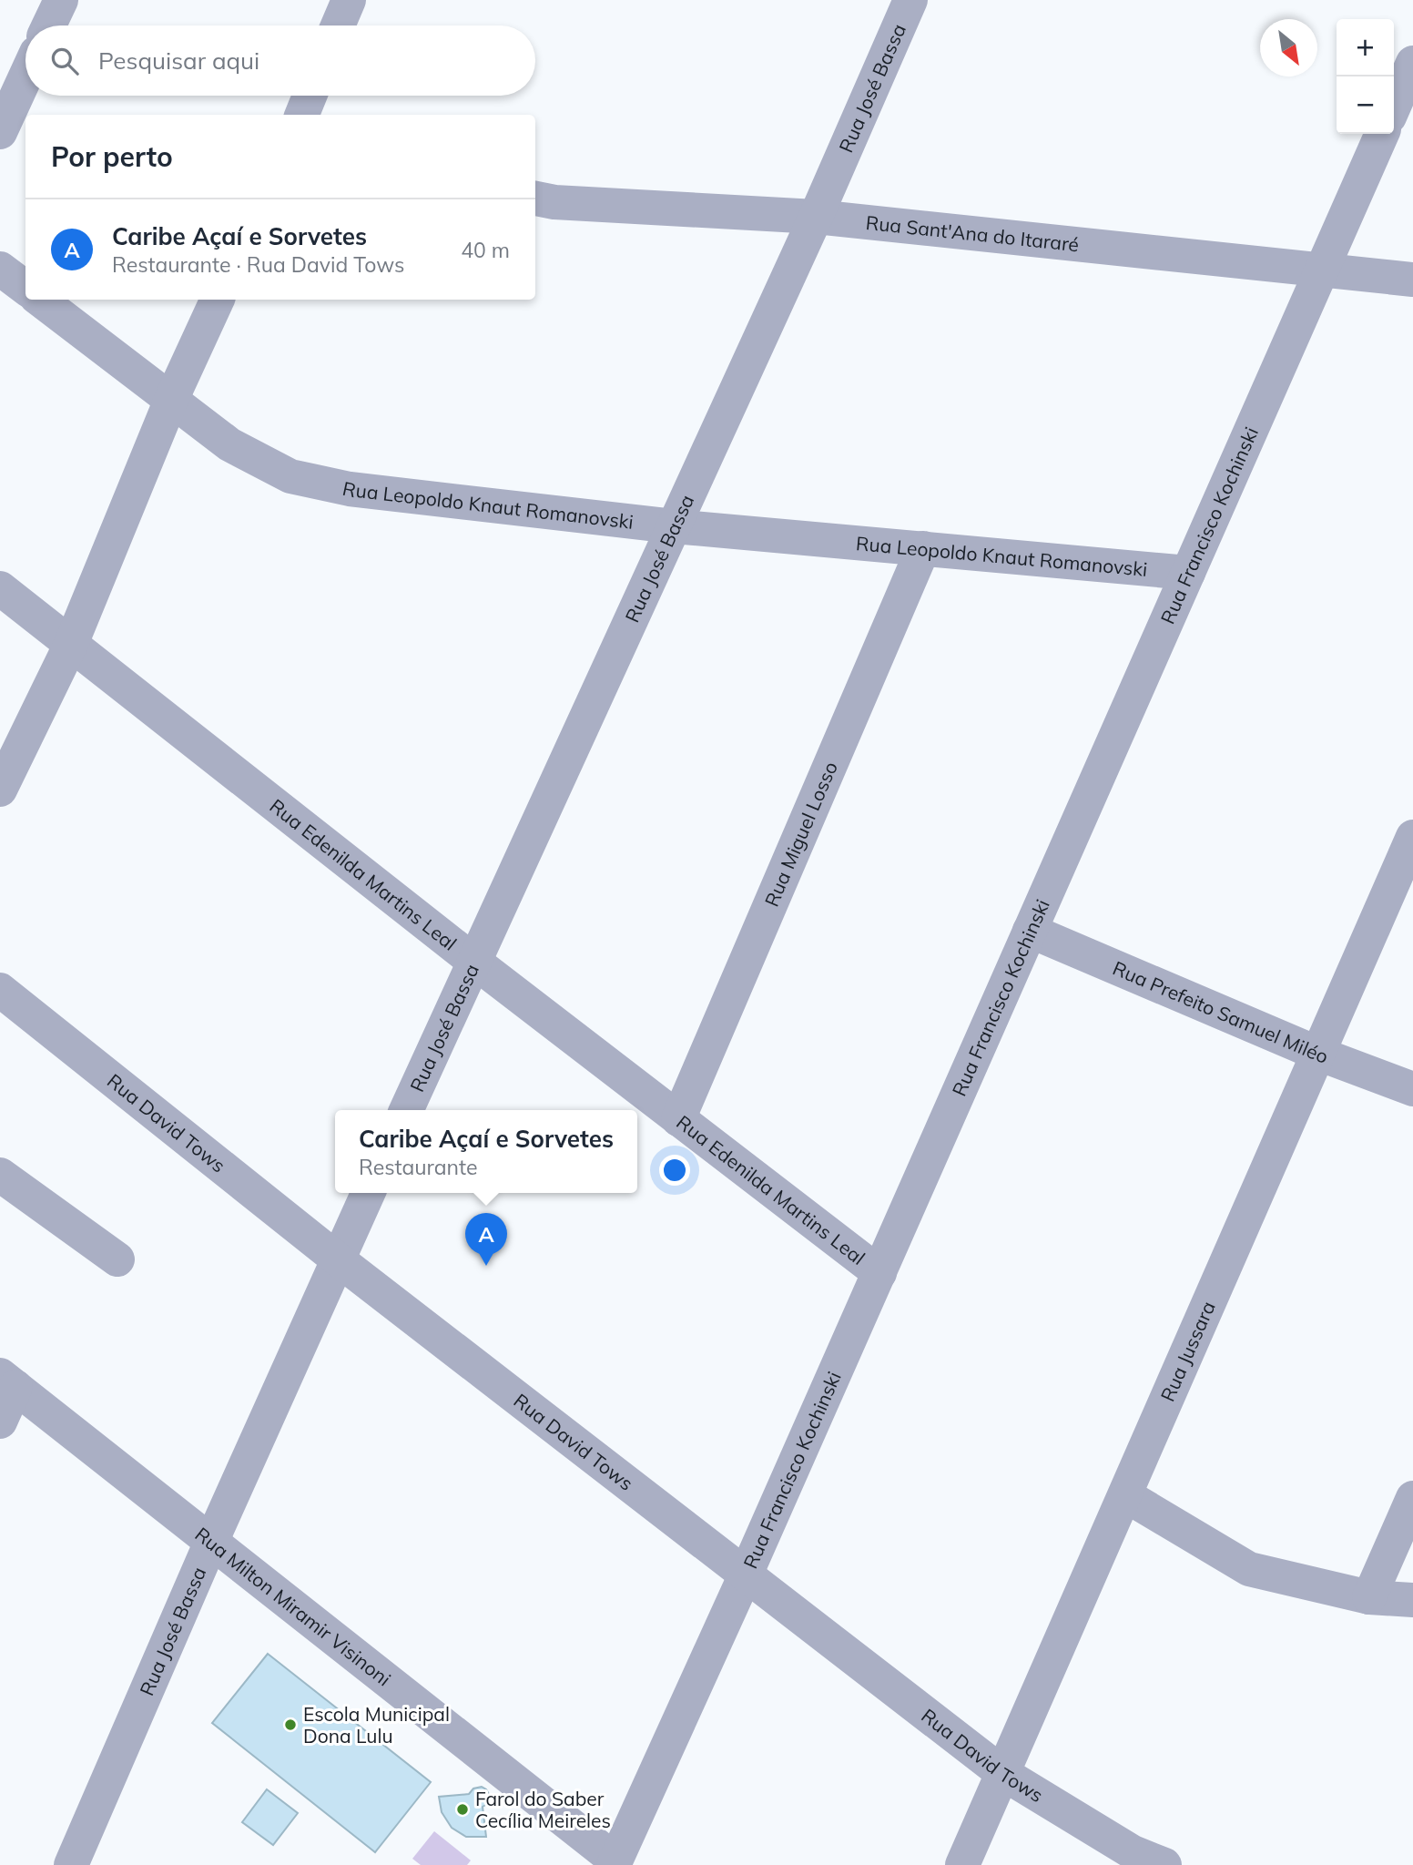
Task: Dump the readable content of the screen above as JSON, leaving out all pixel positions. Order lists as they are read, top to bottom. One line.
{"streets":{"street":["Rua José Bassa","Rua Sant'Ana do Itararé","Rua Leopoldo Knaut Romanovski","Rua Francisco Kochinski","Rua Miguel Losso","Rua Edenilda Martins Leal","Rua Prefeito Samuel Miléo","Rua David Tows","Rua Jussara","Rua Milton Miramir Visinoni"]},"crossings":[["Rua José Bassa","Rua Sant'Ana do Itararé"],["Rua José Bassa","Rua Leopoldo Knaut Romanovski"],["Rua José Bassa","Rua Edenilda Martins Leal"],["Rua José Bassa","Rua David Tows"],["Rua José Bassa","Rua Milton Miramir Visinoni"],["Rua Sant'Ana do Itararé","Rua Francisco Kochinski"],["Rua Leopoldo Knaut Romanovski","Rua Francisco Kochinski"],["Rua Leopoldo Knaut Romanovski","Rua Miguel Losso"],["Rua Francisco Kochinski","Rua Edenilda Martins Leal"],["Rua Francisco Kochinski","Rua Prefeito Samuel Miléo"],["Rua Francisco Kochinski","Rua David Tows"],["Rua Francisco Kochinski","Rua Milton Miramir Visinoni"],["Rua Miguel Losso","Rua Edenilda Martins Leal"],["Rua Prefeito Samuel Miléo","Rua Jussara"],["Rua David Tows","Rua Jussara"]],"places":["Escola Municipal Dona Lulu","Farol do Saber Cecília Meireles"],"north":"bottom right","page":{"map_buttons":["+","−"],"search":"Pesquisar aqui","heading":"Por perto","list":[{"mark":"A","name":"Caribe Açaí e Sorvetes","note":"Restaurante · Rua David Tows","value":"40 m"}],"popup":["Caribe Açaí e Sorvetes","Restaurante"],"pins":"A"}}
